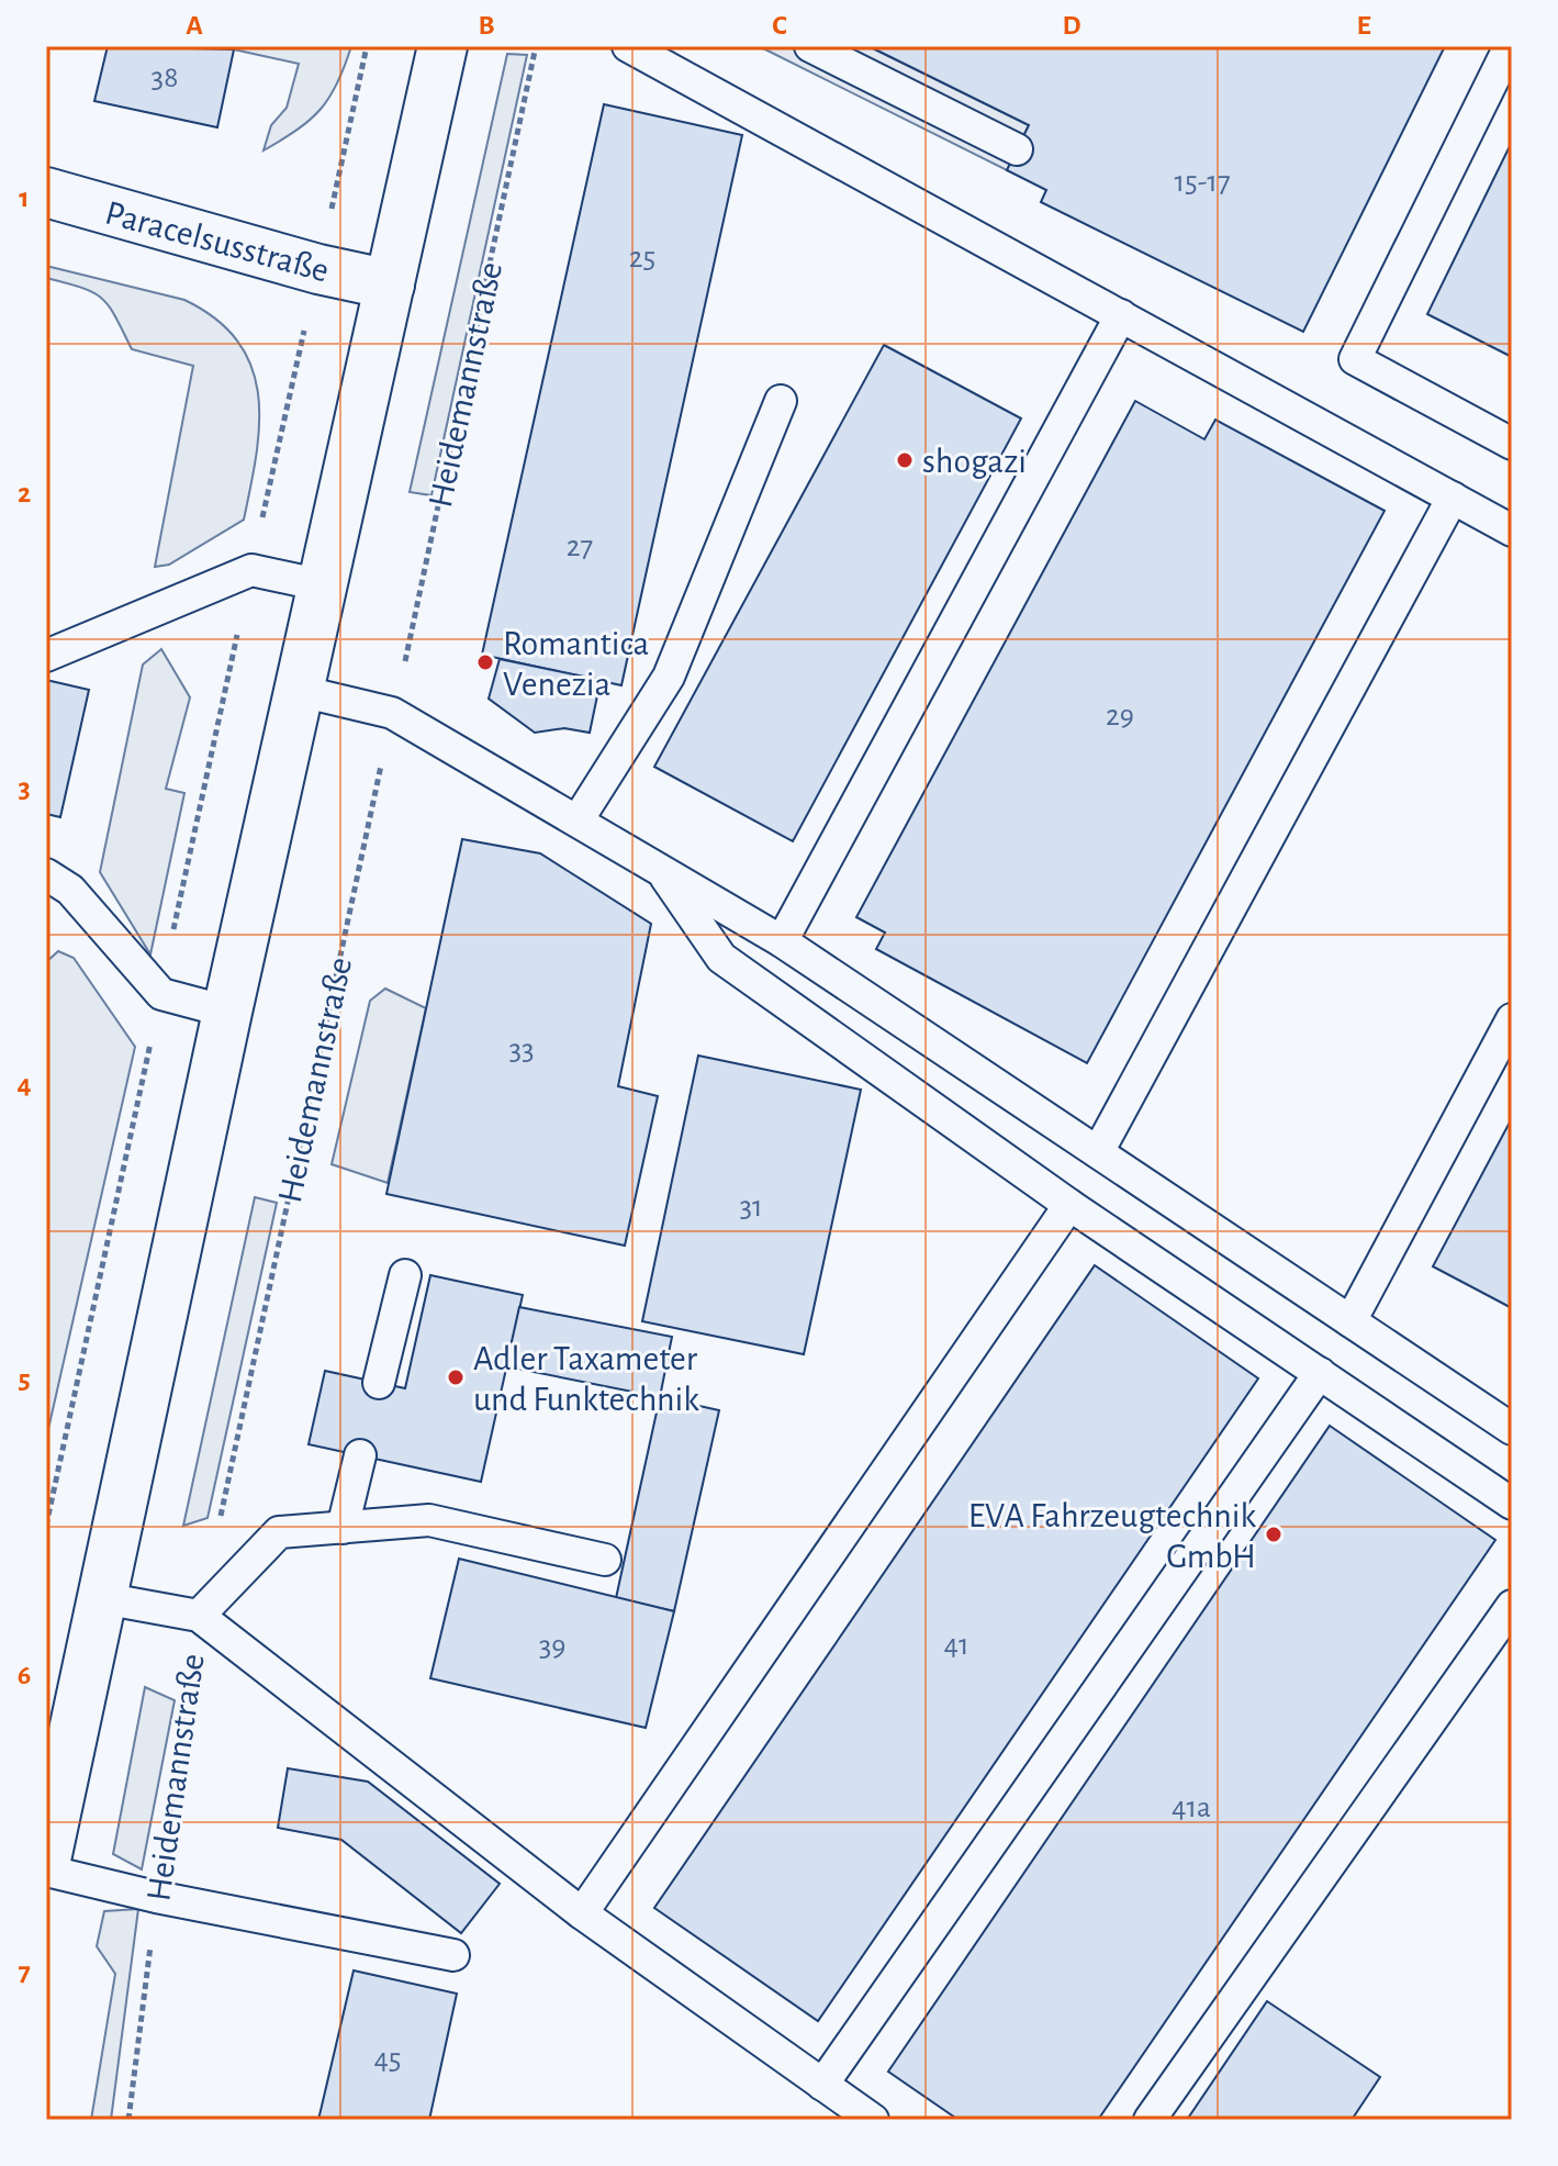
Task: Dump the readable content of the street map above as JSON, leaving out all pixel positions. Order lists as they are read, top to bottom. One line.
{"streets":{"main road":["Paracelsusstraße"],"path":["Heidemannstraße"]},"places":["shogazi","Romantica Venezia","Adler Taxameter und Funktechnik","EVA Fahrzeugtechnik GmbH"],"house_numbers":["38","15-17","25","27","29","33","31","41","39","41a","45"],"grid":{"columns":["A","B","C","D","E"],"rows":["1","2","3","4","5","6","7"]}}
